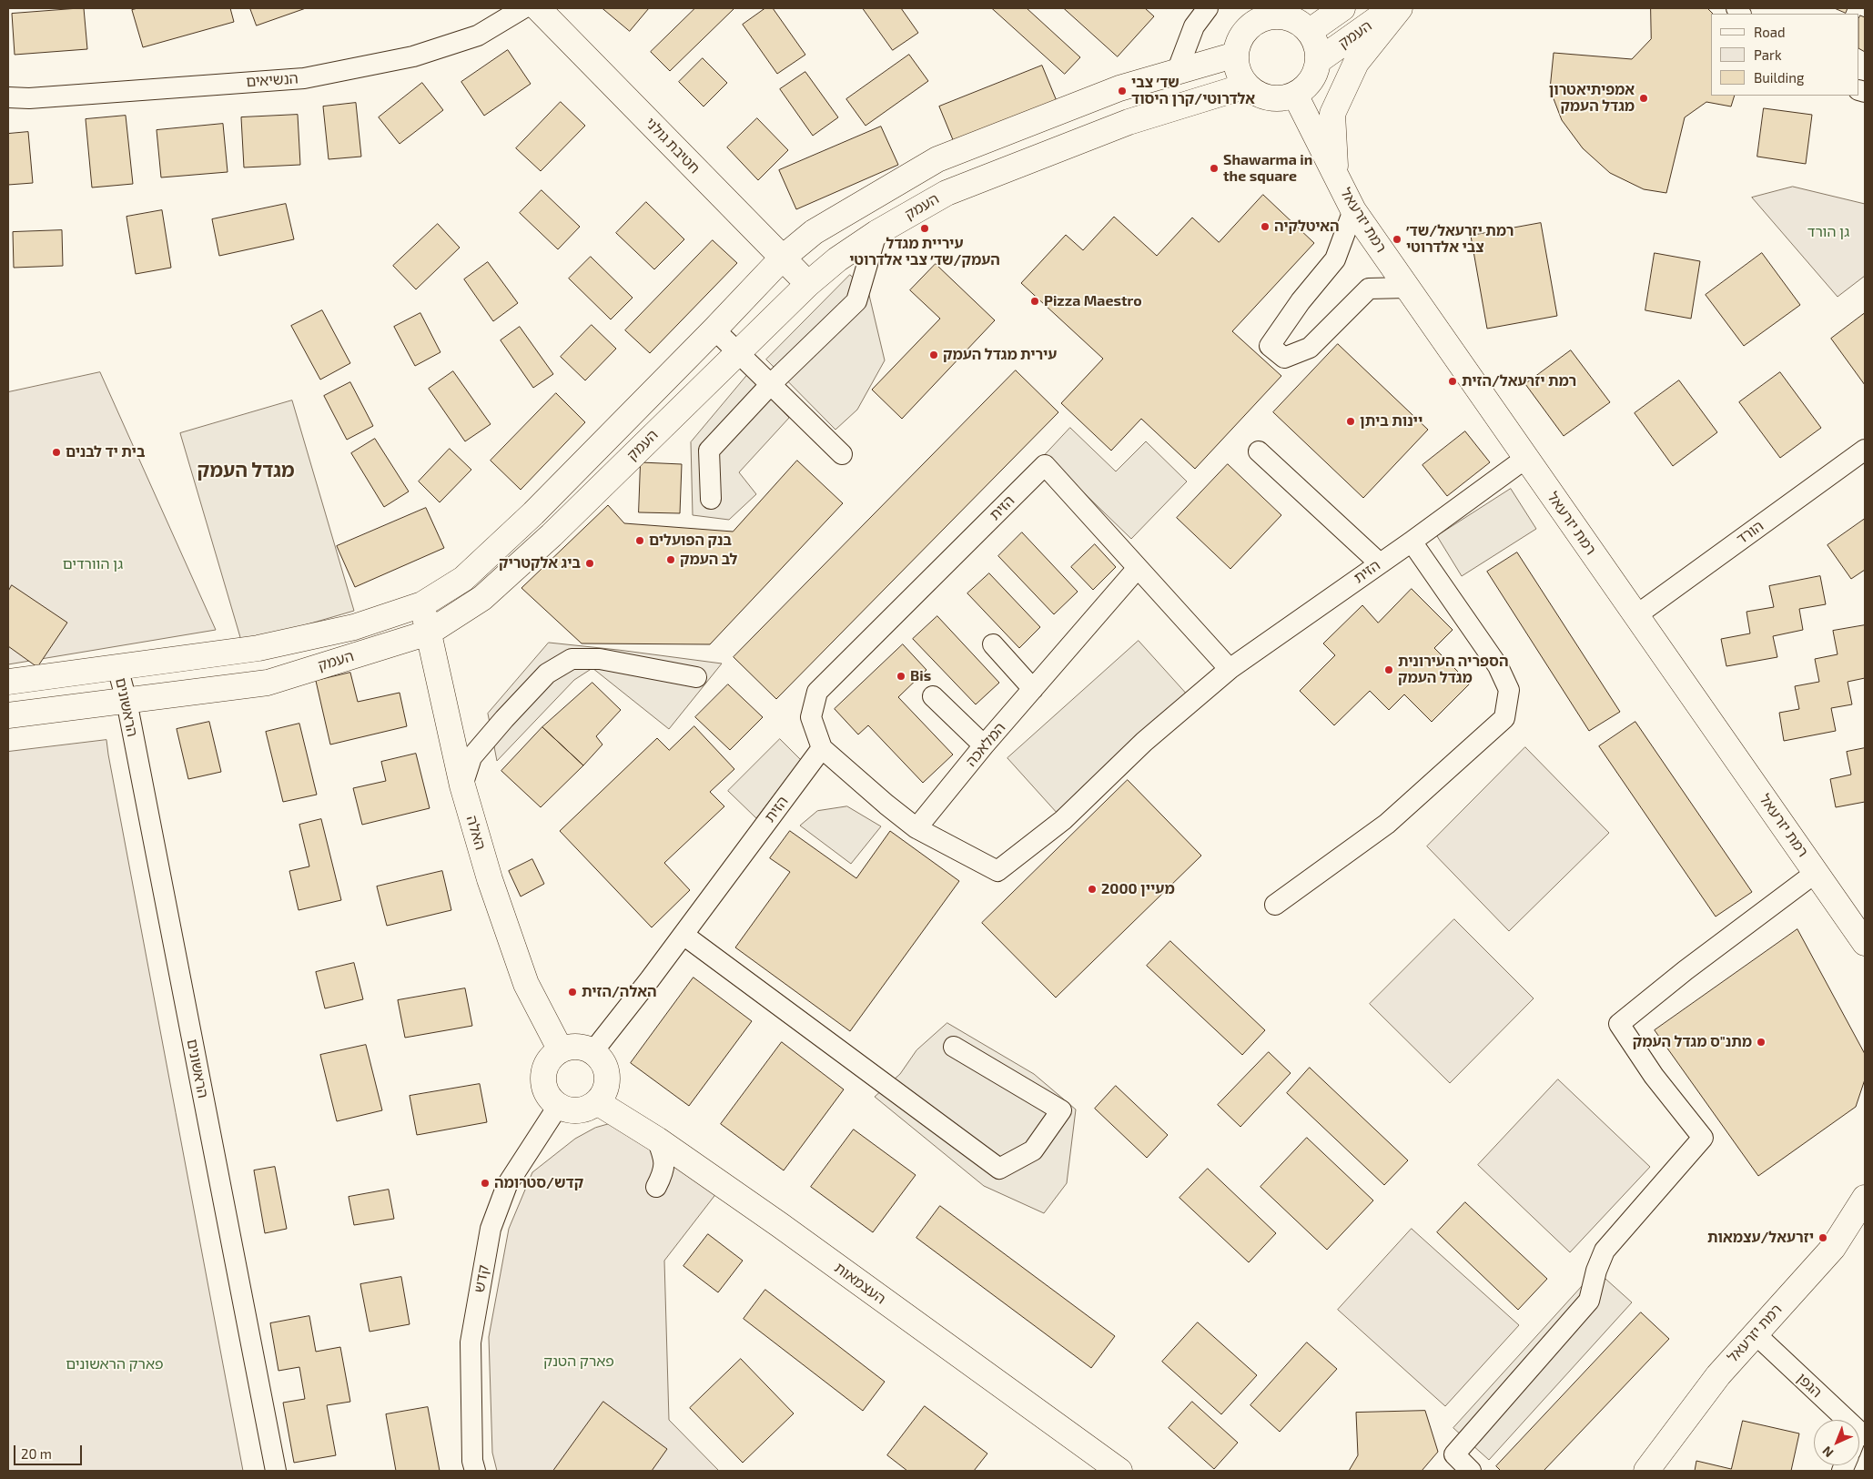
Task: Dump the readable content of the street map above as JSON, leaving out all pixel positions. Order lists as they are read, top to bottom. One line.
{"streets":{"main road":["העמק","חטיבת גולני","רמת יזרעאל","האלה","העצמאות"],"street":["הנשיאים","הזית","הורד","הראשונים","המלאכה","קדש","הגפן"]},"crossings":[["העמק","חטיבת גולני"],["העמק","רמת יזרעאל"],["העמק","הראשונים"],["העמק","האלה"],["רמת יזרעאל","הזית"],["רמת יזרעאל","הורד"],["רמת יזרעאל","הגפן"],["הזית","המלאכה"],["הזית","האלה"],["הזית","קדש"],["הזית","העצמאות"],["האלה","קדש"],["האלה","העצמאות"],["קדש","העצמאות"]],"districts":["מגדל העמק"],"parks":["גן הורד","גן הוורדים","פארק הטנק","פארק הראשונים"],"places":["שד׳ צבי אלדרוטי/קרן היסוד","אמפיתיאטרון מגדל העמק","Shawarma in the square","האיטלקיה","עיריית מגדל העמק/שד׳ צבי אלדרוטי","רמת יזרעאל/שד׳ צבי אלדרוטי","Pizza Maestro","עירית מגדל העמק","רמת יזרעאל/הזית","יינות ביתן","בית יד לבנים","בנק הפועלים","לב העמק","ביג אלקטריק","הספריה העירונית מגדל העמק","Bis","מעיין 2000","האלה/הזית","מתנ\"ס מגדל העמק","קדש/סטרומה","יזרעאל/עצמאות"],"legend":["Road","Park","Building"],"scale_bar":"20 m","north":"bottom left"}
